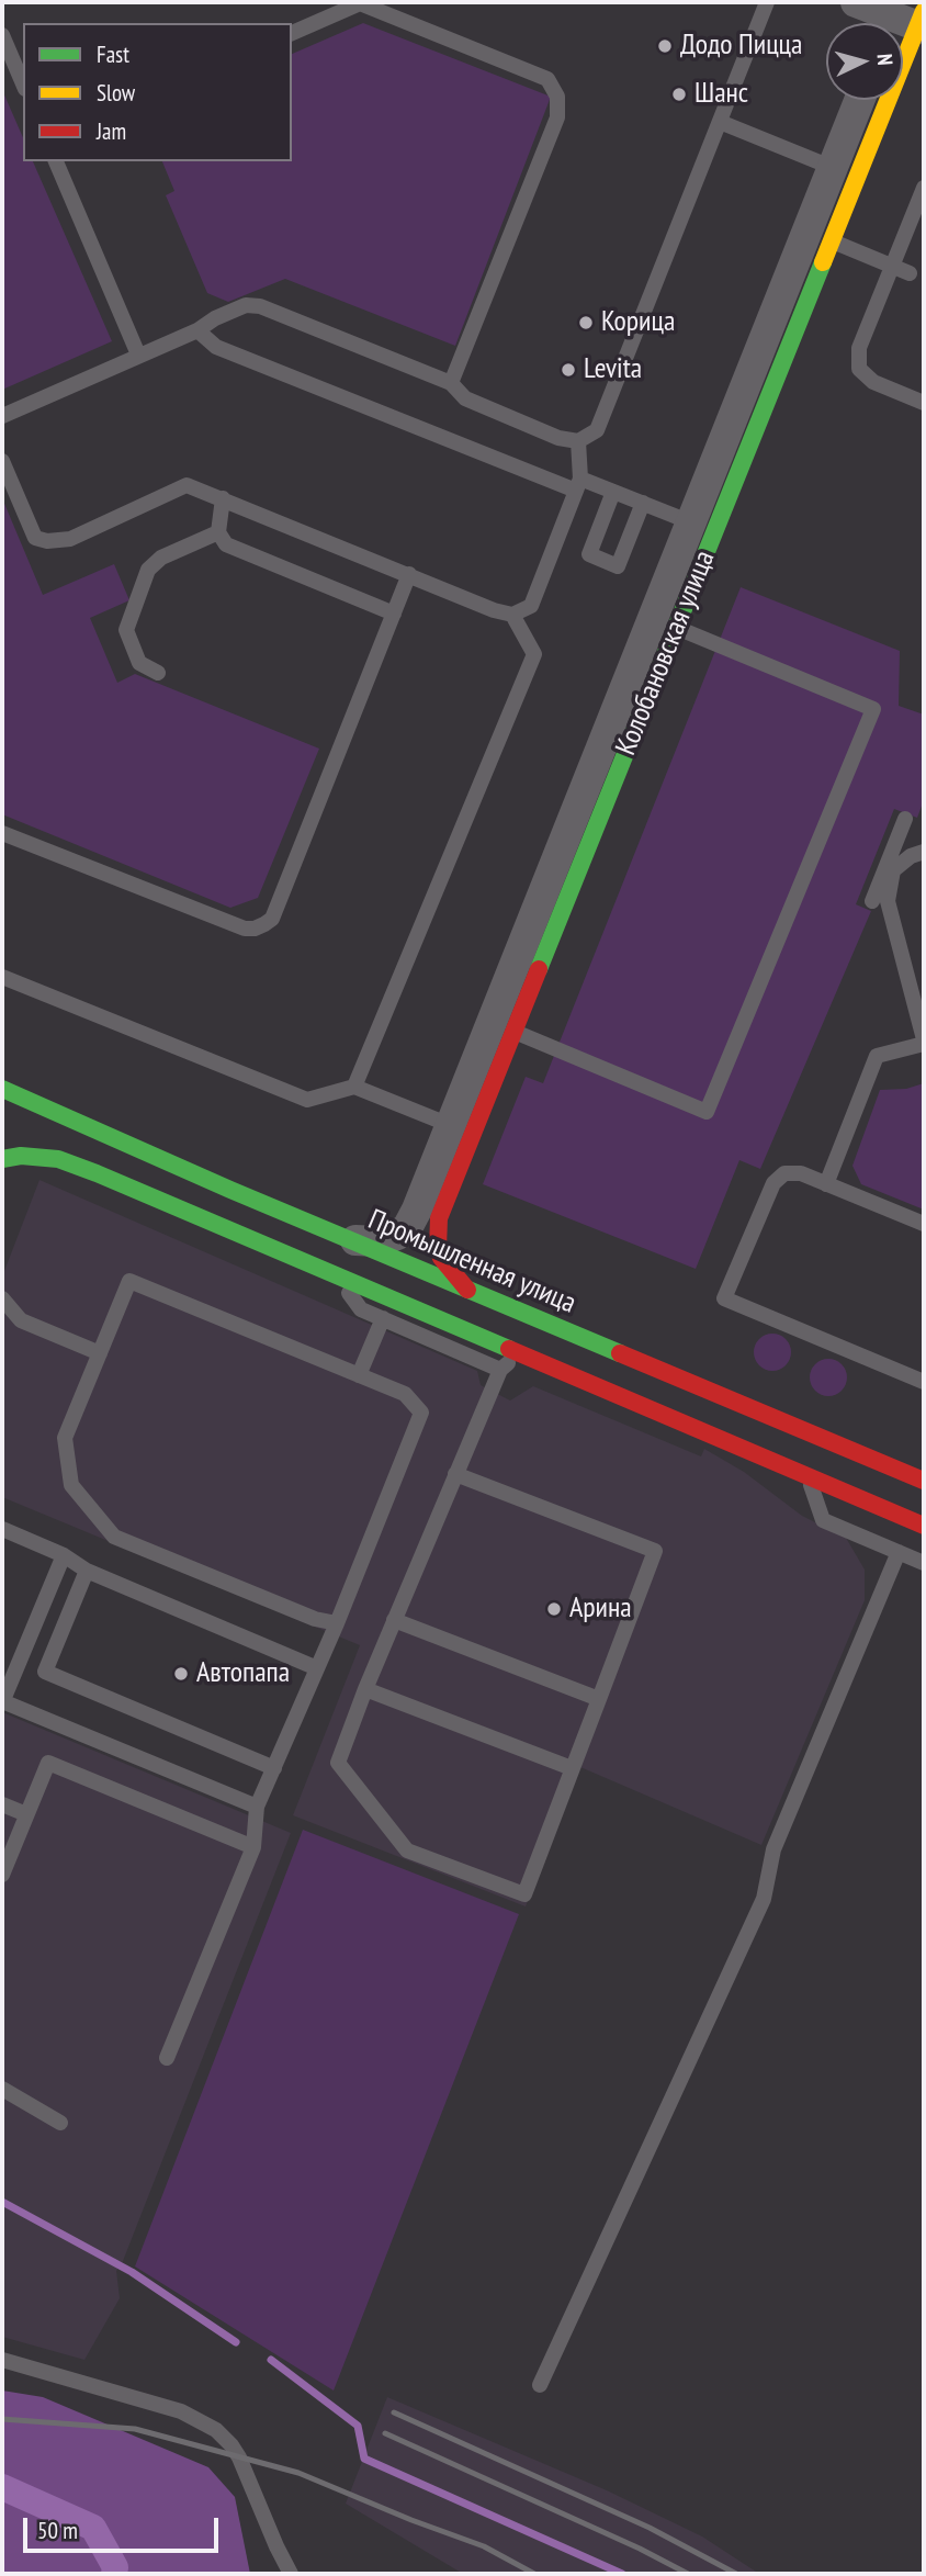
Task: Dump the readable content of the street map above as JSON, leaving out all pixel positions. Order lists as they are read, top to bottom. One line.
{"streets":{"street":["Колобановская улица","Промышленная улица"]},"crossings":[["Колобановская улица","Промышленная улица"]],"places":["Додо Пицца","Шанс","Корица","Levita","Арина","Автопапа"],"legend":["Fast","Slow","Jam"],"scale_bar":"50 m","north":"right"}
